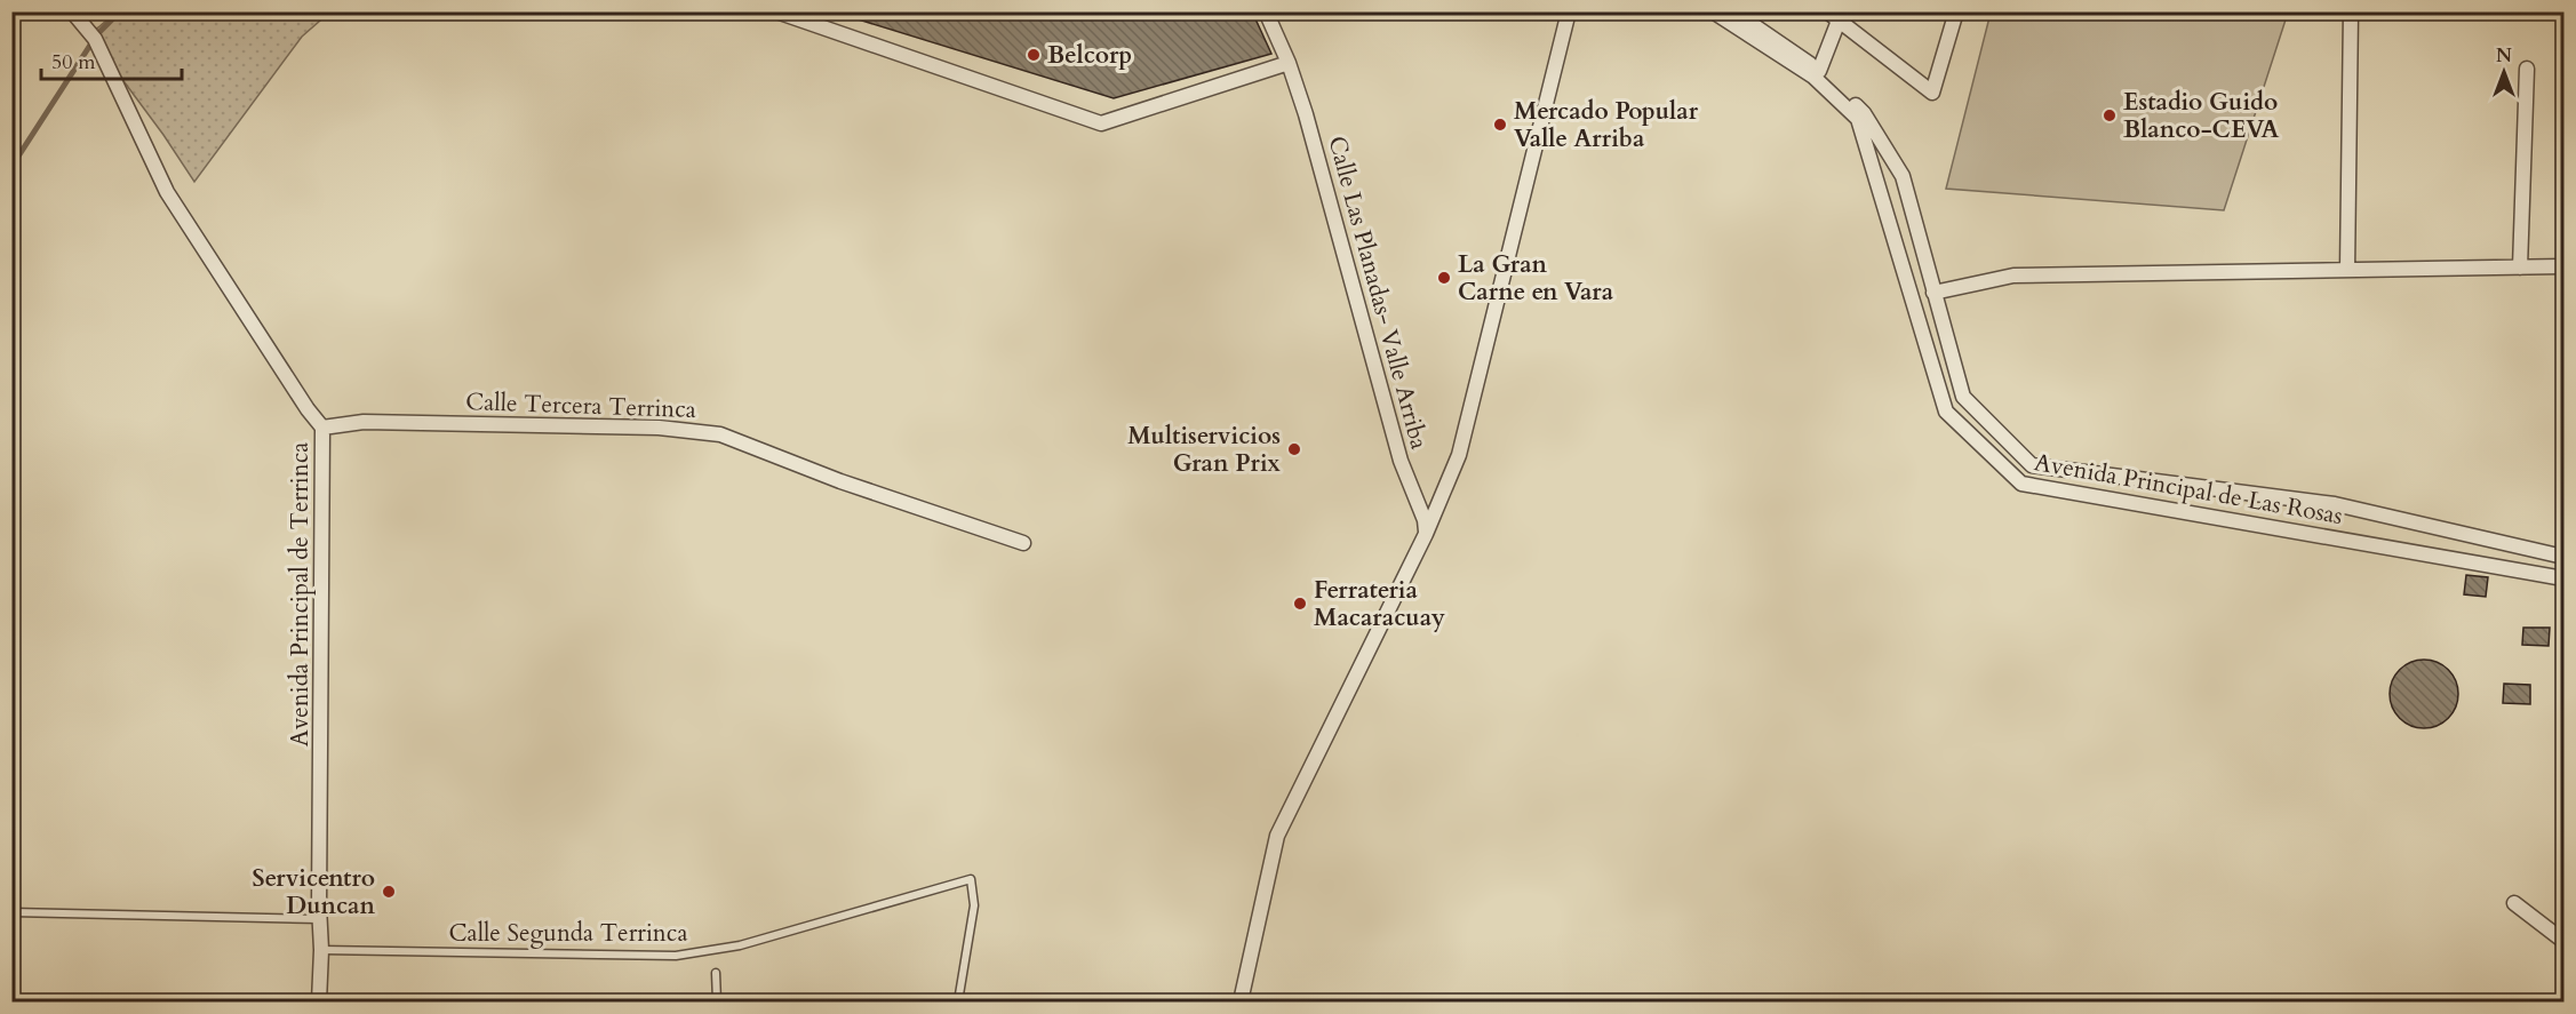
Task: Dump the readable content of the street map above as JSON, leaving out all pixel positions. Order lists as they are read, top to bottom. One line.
{"streets":{"street":["Calle Las Planadas- Valle Arriba","Calle Tercera Terrinca","Avenida Principal de Las Rosas","Avenida Principal de Terrinca"],"lane":["Calle Segunda Terrinca"]},"crossings":[["Calle Tercera Terrinca","Avenida Principal de Terrinca"],["Avenida Principal de Terrinca","Calle Segunda Terrinca"]],"places":["Belcorp","Estadio Guido Blanco-CEVA","Mercado Popular Valle Arriba","La Gran Carne en Vara","Multiservicios Gran Prix","Ferrateria Macaracuay","Servicentro Duncan"],"scale_bar":"50 m","north":"top"}
